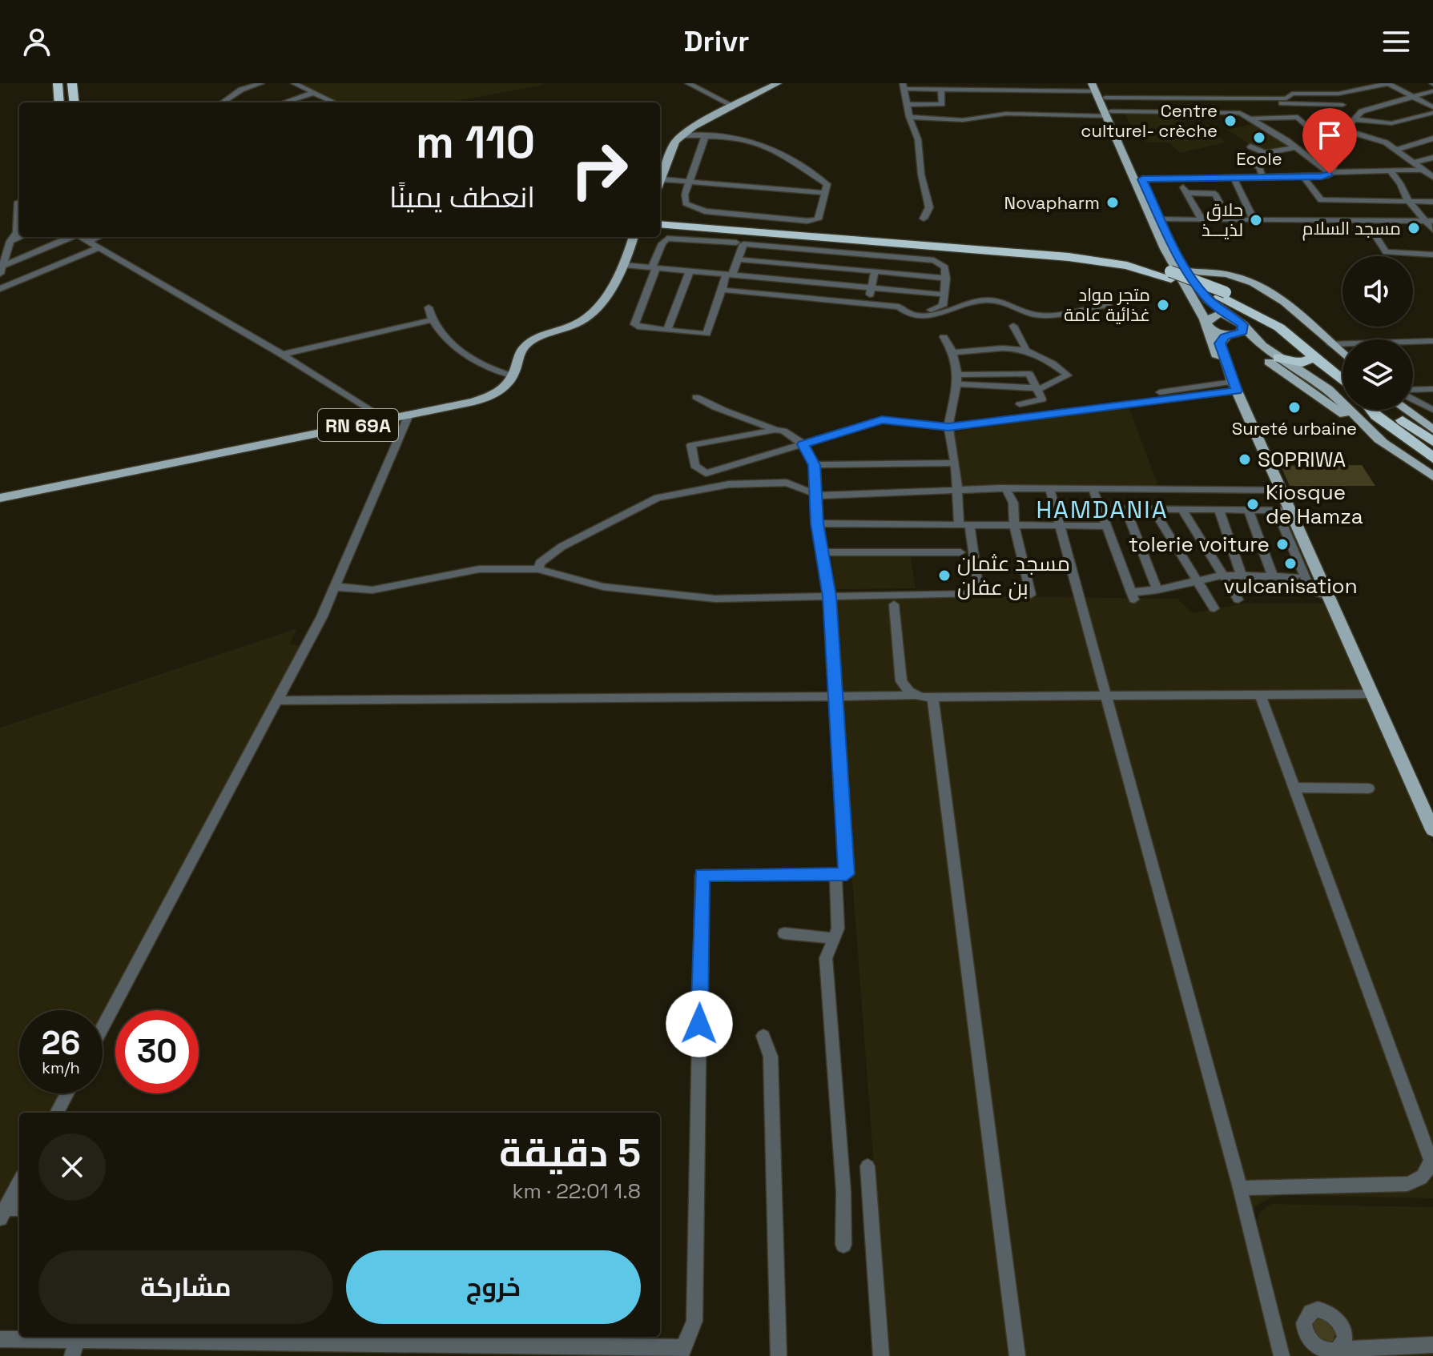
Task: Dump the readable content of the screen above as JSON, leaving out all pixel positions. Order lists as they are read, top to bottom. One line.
{"streets":{"main road":["RN 69A"]},"districts":["HAMDANIA"],"places":["Centre culturel- crèche","Ecole","Novapharm","حلاق لذيـــذ","مسجد السلام","متجر مواد غذائية عامة","Sureté urbaine","SOPRIWA","Kiosque de Hamza","tolerie voiture","vulcanisation","مسجد عثمان بن عفان"],"page":{"header":"Drivr","turn":["110 m","انعطف يمينًا"],"speed":"26 km/h","limit":"30","heading":["5 دقيقة","1.8 km · 22:01"],"buttons":["خروج","مشاركة"]}}
